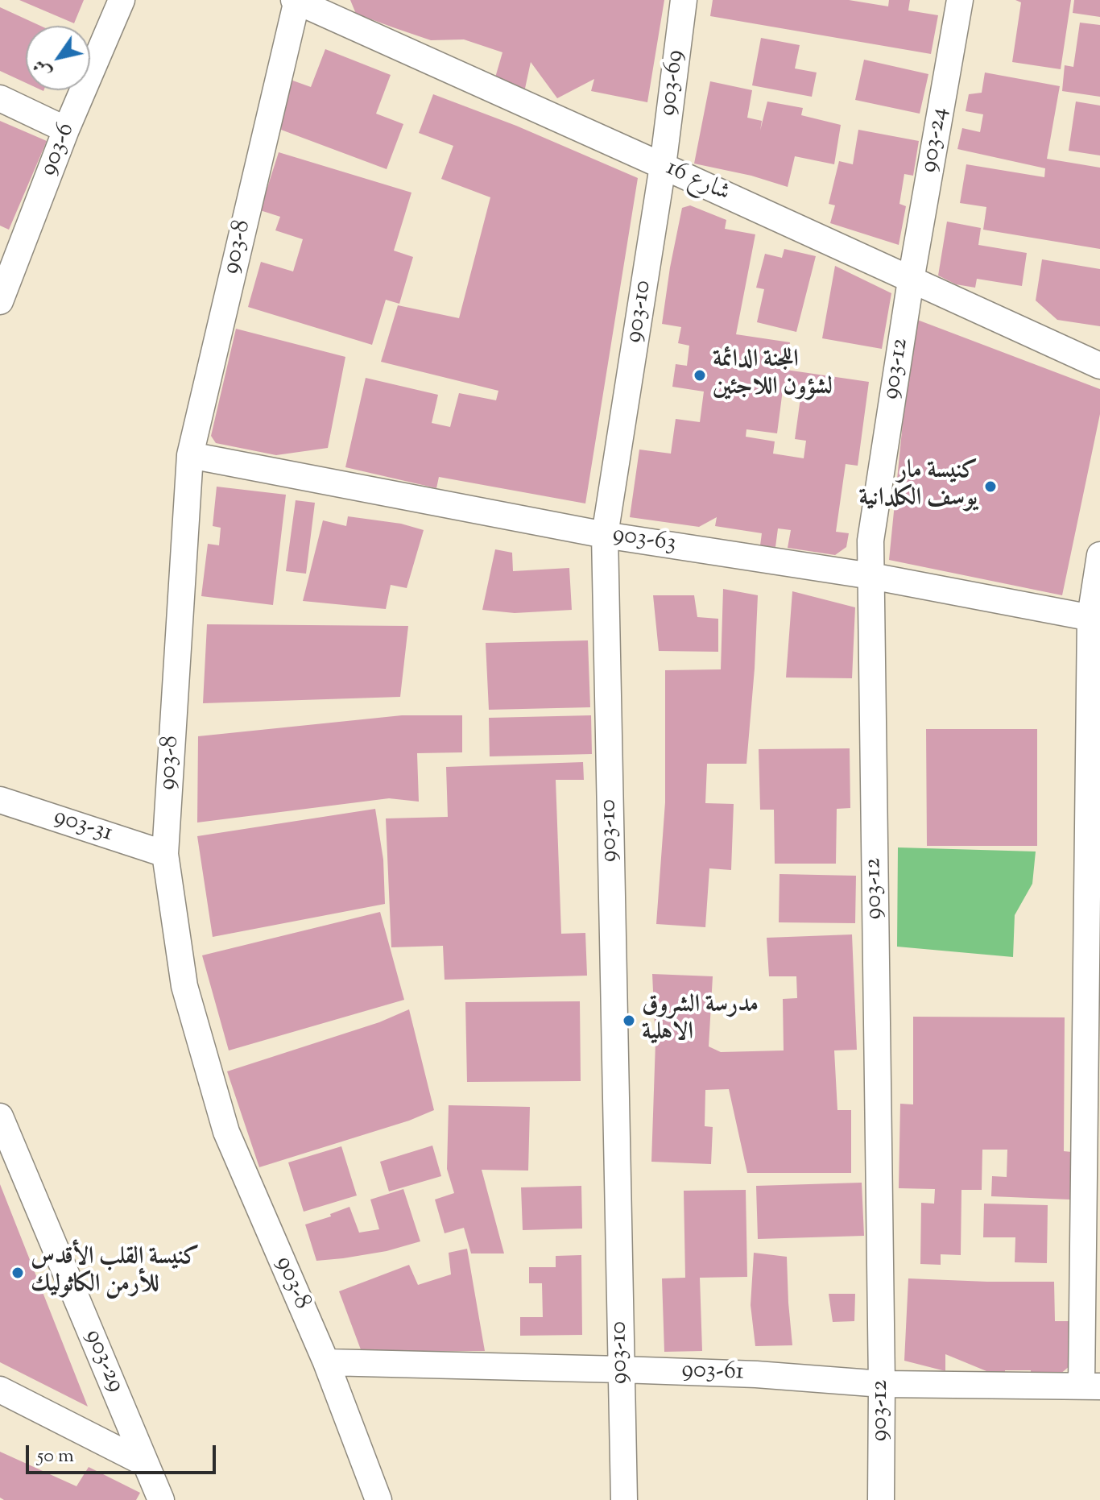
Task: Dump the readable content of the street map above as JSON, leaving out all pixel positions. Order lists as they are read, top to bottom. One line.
{"streets":{"street":["903-69","903-24","903-6","شارع 16","903-8","903-10","903-12","903-63","903-31","903-29","903-61"]},"crossings":[["903-69","شارع 16"],["903-69","903-10"],["903-24","شارع 16"],["903-24","903-12"],["شارع 16","903-8"],["شارع 16","903-10"],["شارع 16","903-12"],["903-8","903-63"],["903-8","903-31"],["903-8","903-61"],["903-10","903-63"],["903-10","903-61"],["903-12","903-63"],["903-12","903-61"]],"places":["اللجنة الدائمة لشؤون اللاجئين","كنيسة مار يوسف الكلدانية","مدرسة الشروق الاهلية","كنيسة القلب الأقدس للأرمن الكاثوليك"],"scale_bar":"50 m","north":"bottom left"}
